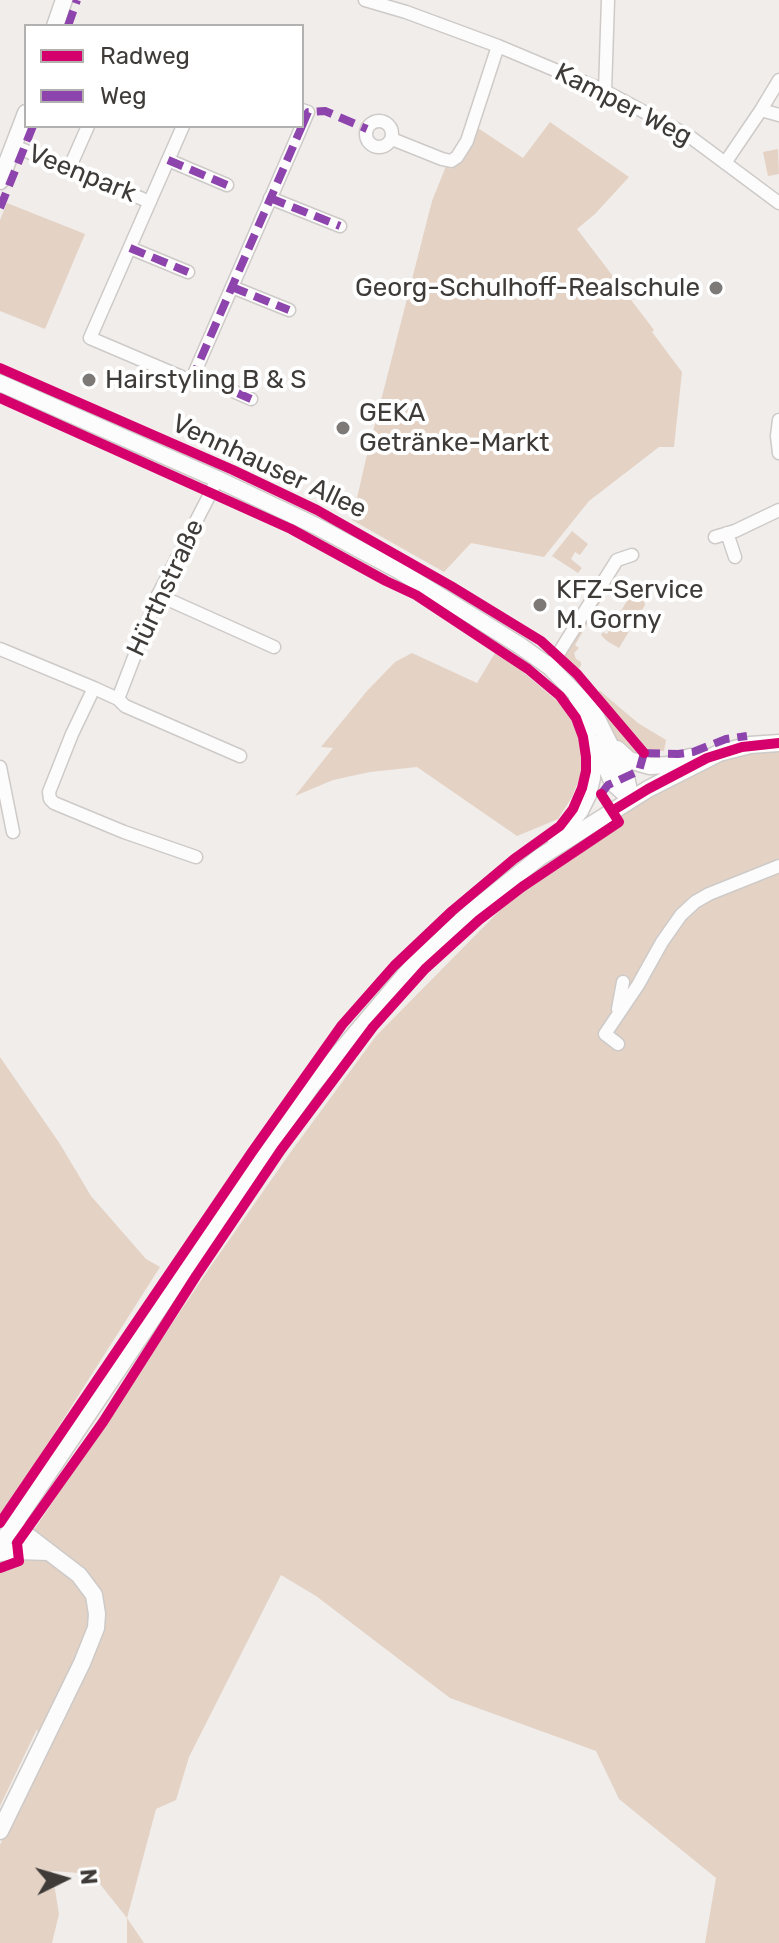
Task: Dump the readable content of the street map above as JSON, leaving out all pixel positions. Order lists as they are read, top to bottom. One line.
{"streets":{"main road":["Vennhauser Allee"],"street":["Kamper Weg","Veenpark","Hürthstraße"]},"crossings":[["Vennhauser Allee","Hürthstraße"]],"places":["Georg-Schulhoff-Realschule","Hairstyling B & S","GEKA Getränke-Markt","KFZ-Service M. Gorny"],"legend":["Radweg","Weg"],"north":"right"}
